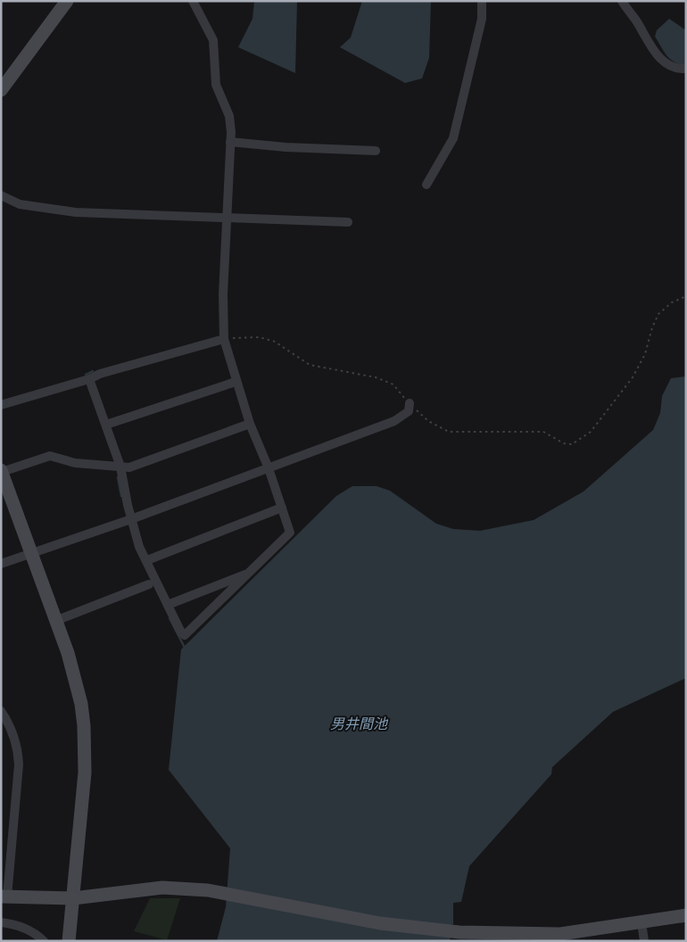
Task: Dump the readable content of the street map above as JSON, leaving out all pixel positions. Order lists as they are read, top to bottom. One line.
{"water":["男井間池"]}
